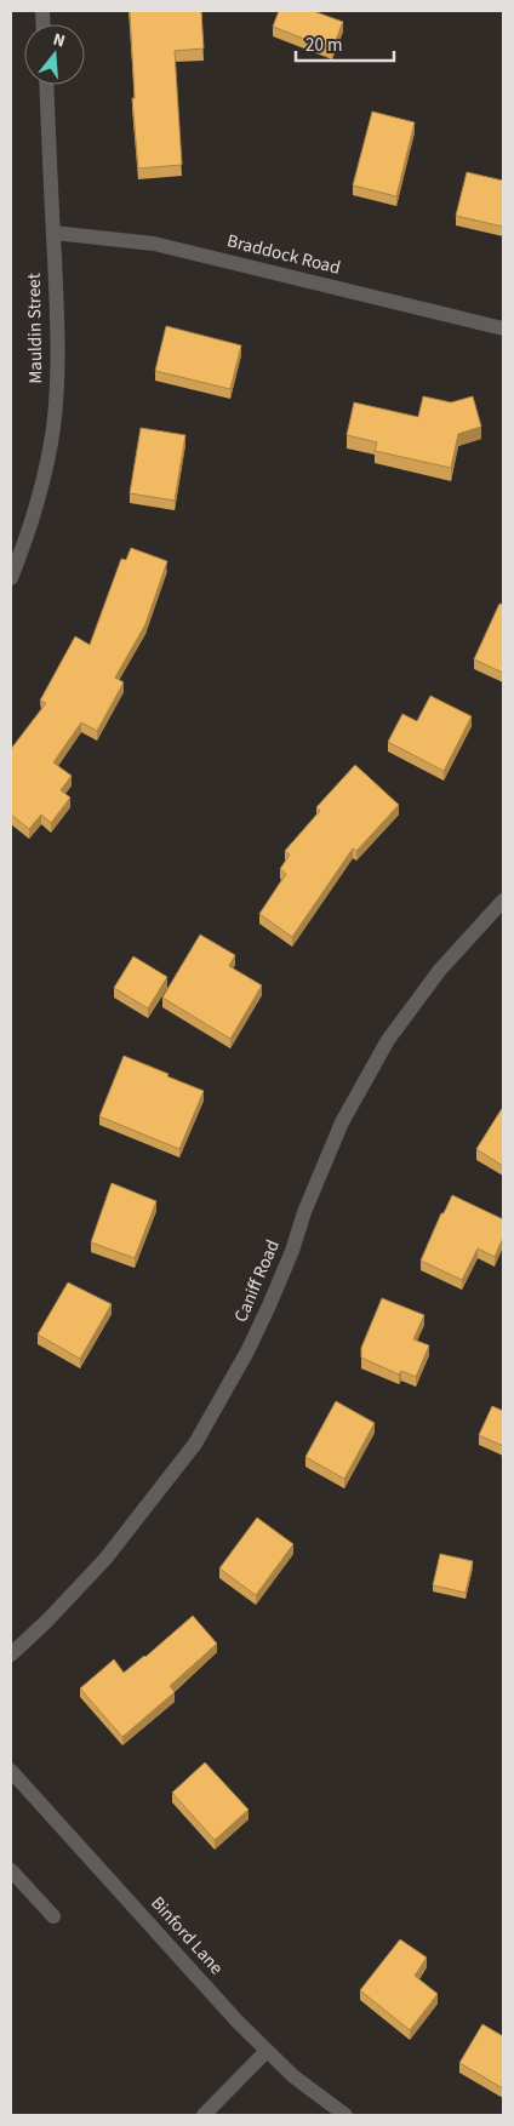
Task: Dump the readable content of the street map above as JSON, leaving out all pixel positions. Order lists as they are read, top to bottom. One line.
{"streets":{"street":["Braddock Road","Mauldin Street","Caniff Road","Binford Lane"]},"crossings":[["Braddock Road","Mauldin Street"]],"scale_bar":"20 m","north":"top"}
